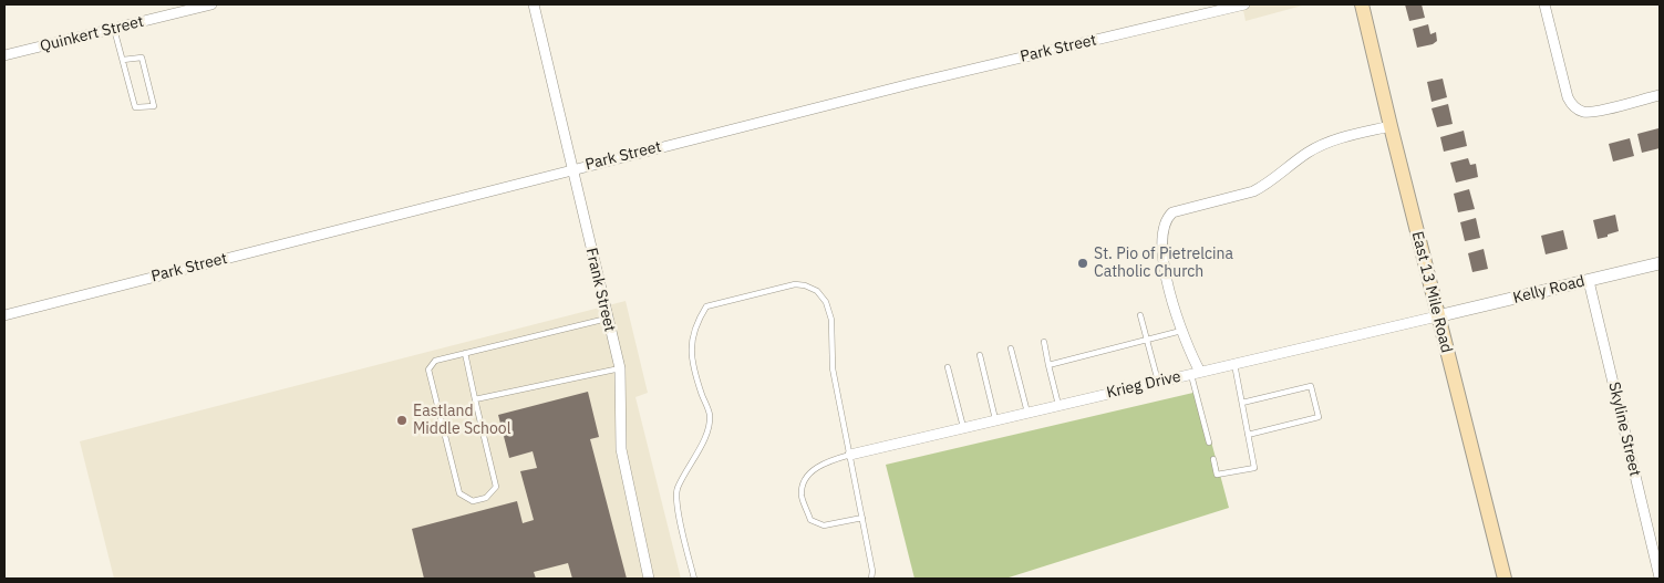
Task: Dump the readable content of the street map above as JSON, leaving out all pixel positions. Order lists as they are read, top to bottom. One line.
{"streets":{"main road":["East 13 Mile Road"],"street":["Quinkert Street","Park Street","Frank Street","Kelly Road","Krieg Drive","Skyline Street"]},"crossings":[["Park Street","Frank Street"],["Kelly Road","East 13 Mile Road"],["Kelly Road","Krieg Drive"],["Kelly Road","Skyline Street"],["East 13 Mile Road","Krieg Drive"]],"places":["St. Pio of Pietrelcina Catholic Church","Eastland Middle School"]}
